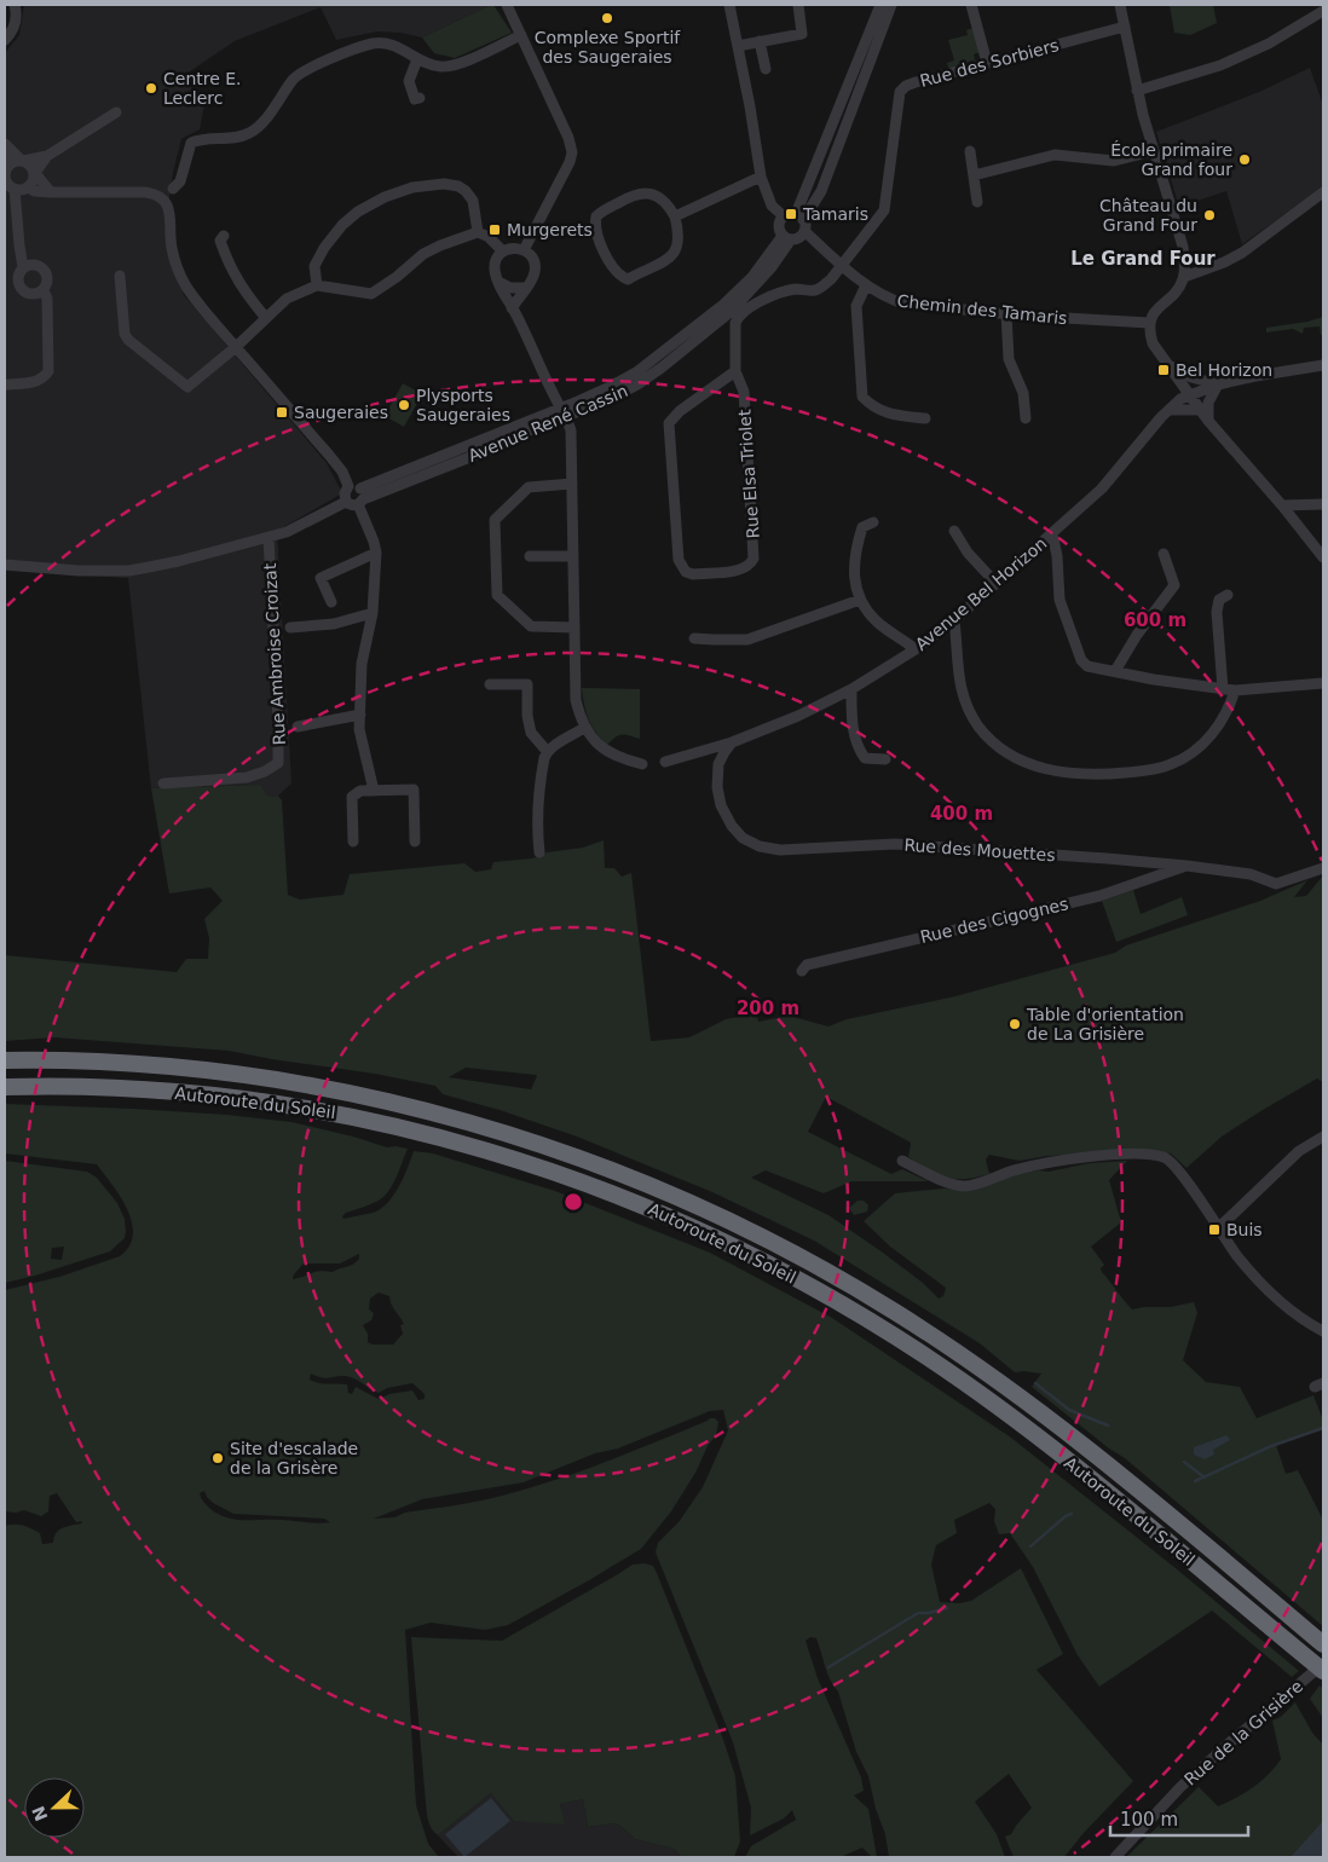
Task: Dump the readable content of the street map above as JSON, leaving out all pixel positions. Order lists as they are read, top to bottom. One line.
{"streets":{"highway":["Autoroute du Soleil"],"street":["Rue des Sorbiers","Chemin des Tamaris","Avenue René Cassin","Rue Elsa Triolet","Avenue Bel Horizon","Rue Ambroise Croizat","Rue des Mouettes","Rue des Cigognes","Rue de la Grisière"]},"crossings":[["Rue des Sorbiers","Chemin des Tamaris"],["Rue des Sorbiers","Rue Elsa Triolet"],["Chemin des Tamaris","Rue Elsa Triolet"],["Avenue Bel Horizon","Rue des Mouettes"],["Rue des Mouettes","Rue des Cigognes"],["Autoroute du Soleil","Rue de la Grisière"]],"districts":["Le Grand Four"],"places":{"other":["Complexe Sportif des Saugeraies","Centre E. Leclerc","École primaire Grand four","Château du Grand Four","Plysports Saugeraies","Table d'orientation de La Grisière","Site d'escalade de la Grisère"],"transit":["Tamaris","Murgerets","Bel Horizon","Saugeraies","Buis"]},"scale_bar":"100 m","north":"left","rings":["600 m","400 m","200 m"]}
